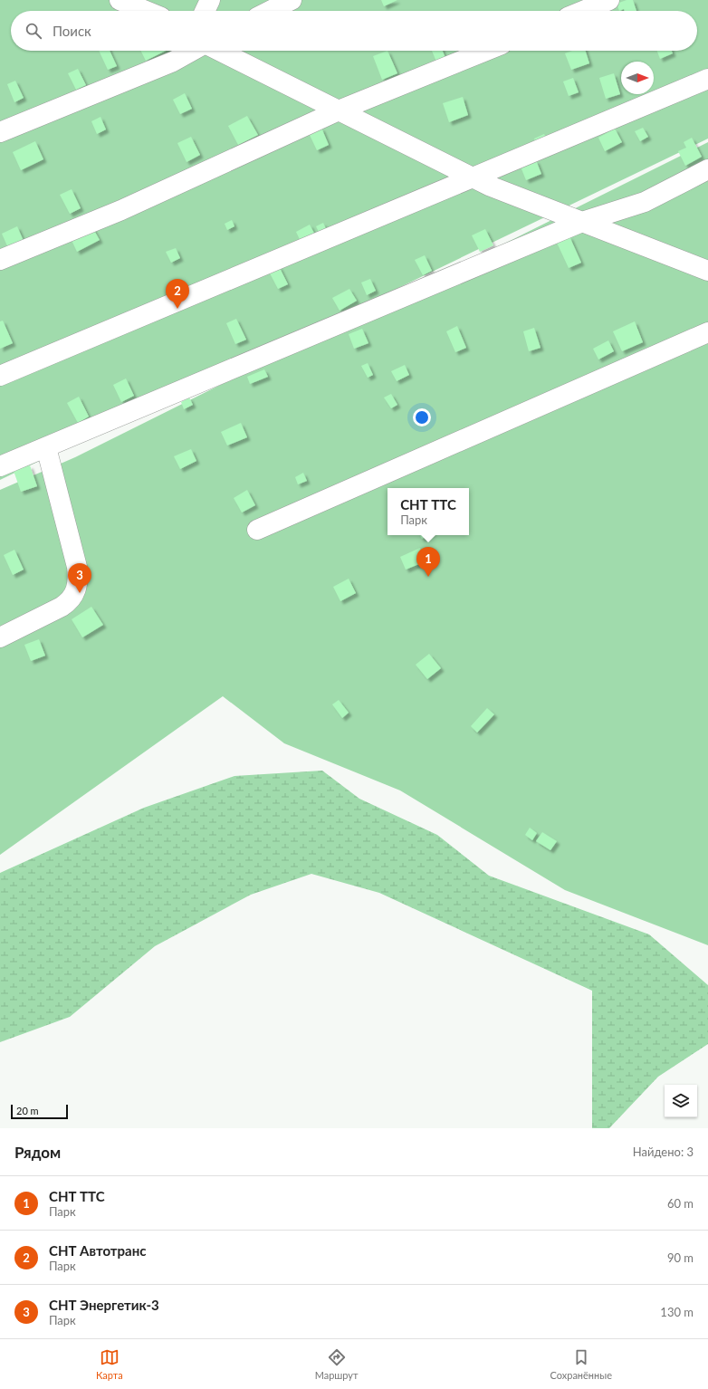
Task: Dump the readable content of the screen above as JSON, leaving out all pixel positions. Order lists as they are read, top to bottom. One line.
{"scale_bar":"20 m","north":"right","page":{"search":"Поиск","pins":["2","1","3"],"popup":["СНТ ТТС","Парк"],"scale":"20 m","heading":["Рядом","Найдено: 3"],"list":[{"mark":"1","name":"СНТ ТТС","note":"Парк","value":"60 m"},{"mark":"2","name":"СНТ Автотранс","note":"Парк","value":"90 m"},{"mark":"3","name":"СНТ Энергетик-3","note":"Парк","value":"130 m"}],"nav":["Карта","Маршрут","Сохранённые"]}}
